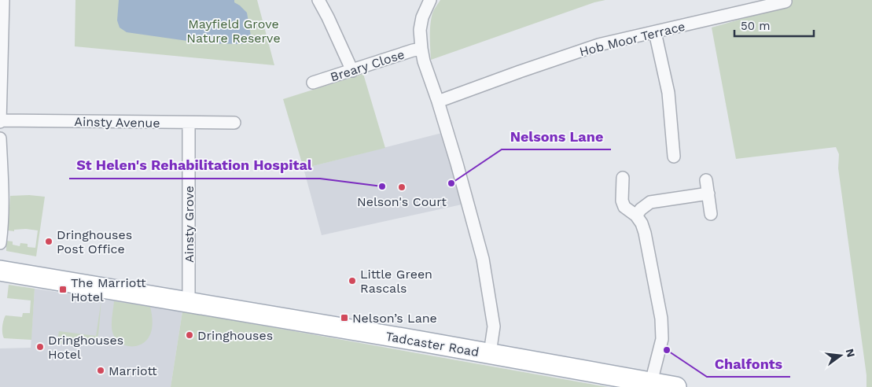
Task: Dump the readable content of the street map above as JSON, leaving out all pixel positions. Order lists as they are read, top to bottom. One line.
{"streets":{"main road":["Tadcaster Road"],"street":["Hob Moor Terrace","Breary Close","Ainsty Avenue","Ainsty Grove"]},"crossings":[["Ainsty Avenue","Ainsty Grove"],["Ainsty Grove","Tadcaster Road"]],"parks":["Mayfield Grove Nature Reserve"],"places":{"other":["Nelsons Lane","St Helen's Rehabilitation Hospital","Nelson's Court","Dringhouses Post Office","Little Green Rascals","Dringhouses","Dringhouses Hotel","Chalfonts","Marriott"],"transit":["The Marriott Hotel","Nelson’s Lane"]},"scale_bar":"50 m","north":"right"}
